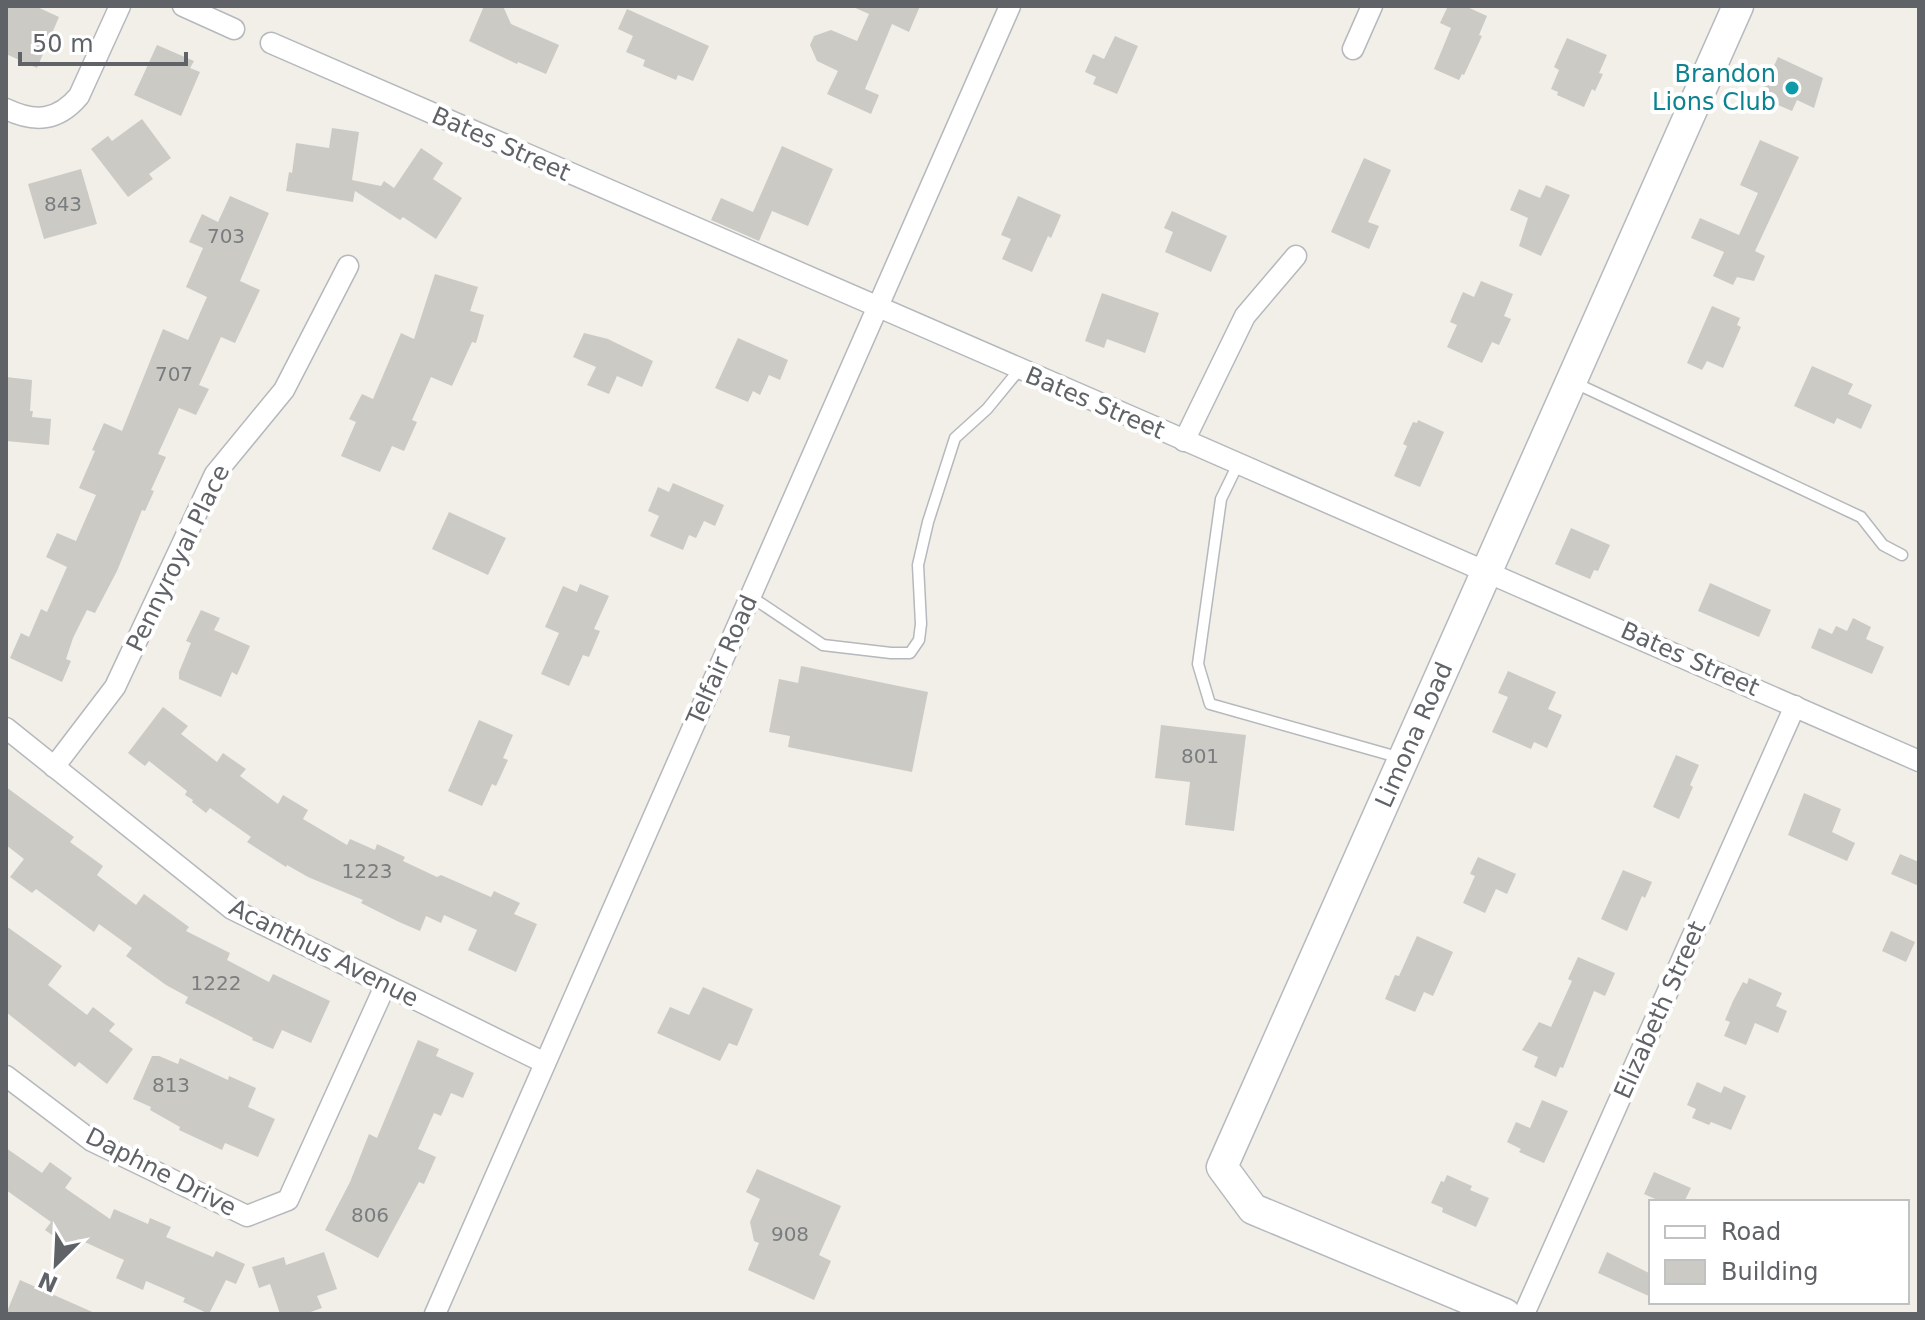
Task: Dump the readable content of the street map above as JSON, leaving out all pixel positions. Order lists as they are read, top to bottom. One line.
{"streets":{"street":["Bates Street","Pennyroyal Place","Telfair Road","Limona Road","Acanthus Avenue","Elizabeth Street","Daphne Drive"]},"crossings":[["Bates Street","Telfair Road"],["Bates Street","Limona Road"],["Bates Street","Elizabeth Street"],["Pennyroyal Place","Acanthus Avenue"],["Telfair Road","Acanthus Avenue"],["Acanthus Avenue","Daphne Drive"]],"places":["Brandon Lions Club"],"house_numbers":["843","703","707","801","1223","1222","813","806","908"],"legend":["Road","Building"],"scale_bar":"50 m","north":"bottom left"}
